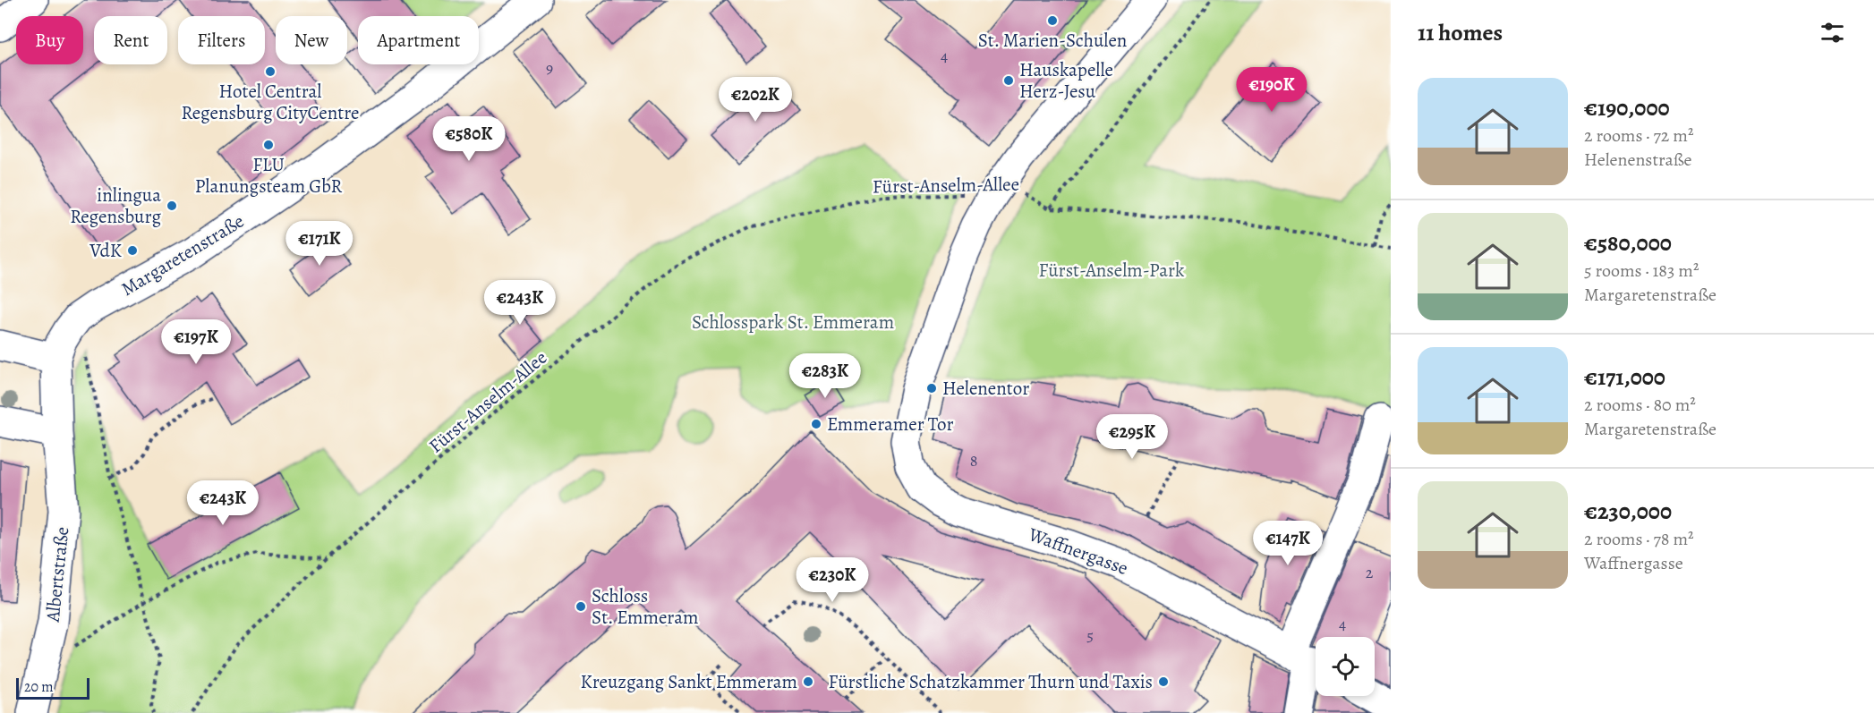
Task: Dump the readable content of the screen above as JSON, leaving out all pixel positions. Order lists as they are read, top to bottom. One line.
{"streets":{"street":["Margaretenstraße","Waffnergasse","Albertstraße"],"path":["Fürst-Anselm-Allee"]},"crossings":[["Fürst-Anselm-Allee","Waffnergasse"],["Margaretenstraße","Albertstraße"]],"parks":["Fürst-Anselm-Park","Schlosspark St. Emmeram"],"places":["St. Marien-Schulen","Hotel Central Regensburg CityCentre","Hauskapelle Herz-Jesu","FLU Planungsteam GbR","inlingua Regensburg","VdK","Helenentor","Emmeramer Tor","Schloss St. Emmeram","Kreuzgang Sankt Emmeram","Fürstliche Schatzkammer Thurn und Taxis"],"house_numbers":["4","9","8","2","4","5"],"scale_bar":"20 m","page":{"heading":"11 homes","chip":["Buy","Rent","Filters","New","Apartment"],"list":[{"name":"€190,000","note":"2 rooms · 72 m² · Helenenstraße"},{"name":"€580,000","note":"5 rooms · 183 m² · Margaretenstraße"},{"name":"€171,000","note":"2 rooms · 80 m² · Margaretenstraße"},{"name":"€230,000","note":"2 rooms · 78 m² · Waffnergasse"}],"price":["€190K","€202K","€580K","€171K","€243K","€197K","€283K","€295K","€243K","€147K","€230K"],"scale":"20 m"}}
